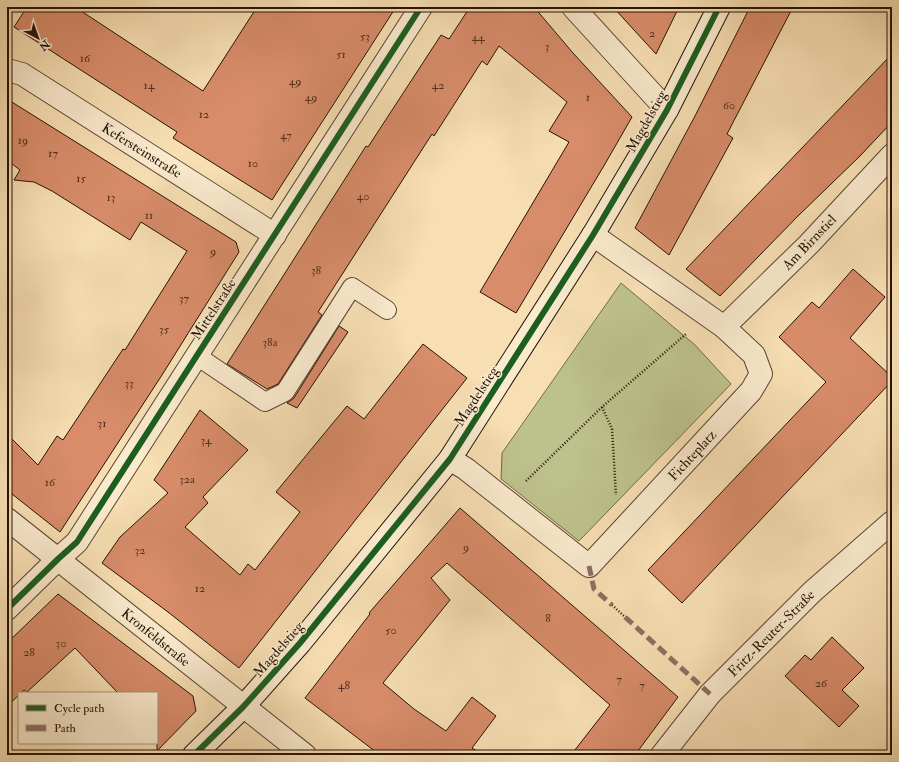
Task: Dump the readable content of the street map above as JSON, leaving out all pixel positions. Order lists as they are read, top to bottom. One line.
{"streets":{"street":["Magdelstieg","Kefersteinstraße","Am Birnstiel","Mittelstraße","Fichteplatz","Fritz-Reuter-Straße","Kronfeldstraße"]},"crossings":[["Magdelstieg","Fichteplatz"],["Magdelstieg","Kronfeldstraße"],["Kefersteinstraße","Mittelstraße"],["Am Birnstiel","Fichteplatz"],["Mittelstraße","Kronfeldstraße"]],"house_numbers":["2","53","44","3","51","16","49","14","42","49","1","60","12","47","19","17","10","15","40","13","11","9","38","37","35","38a","33","31","34","32a","16","9","32","12","8","50","30","28","7","26","48","7"],"legend":["Cycle path","Path"],"north":"bottom right"}
